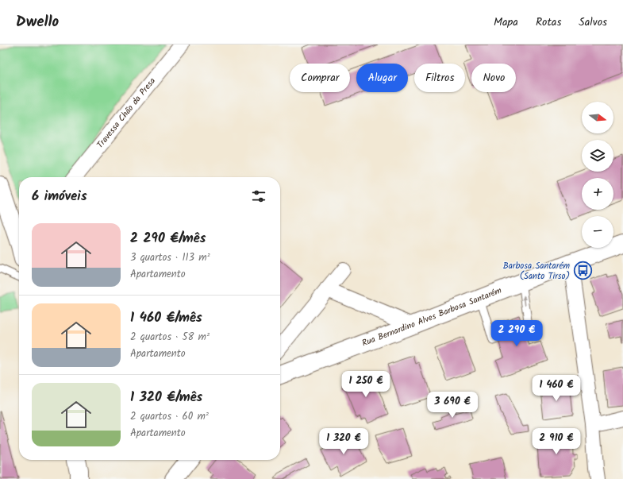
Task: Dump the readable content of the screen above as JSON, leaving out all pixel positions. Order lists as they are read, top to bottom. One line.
{"streets":{"street":["Travessa Chão da Presa","Rua Bernardino Alves Barbosa Santarém"]},"places":{"bus stop":["Barbosa Santarém (Santo Tirso)"]},"north":"right","page":{"header":"Dwello","nav":["Mapa","Rotas","Salvos"],"chip":["Comprar","Alugar","Filtros","Novo"],"map_buttons":["+","−"],"heading":"6 imóveis","list":[{"name":"2 290 €/mês","note":"3 quartos · 113 m² · Apartamento"},{"name":"1 460 €/mês","note":"2 quartos · 58 m² · Apartamento"},{"name":"1 320 €/mês","note":"2 quartos · 60 m² · Apartamento"}],"price":["2 290 €","1 250 €","1 460 €","3 690 €","1 320 €","2 910 €"]}}
